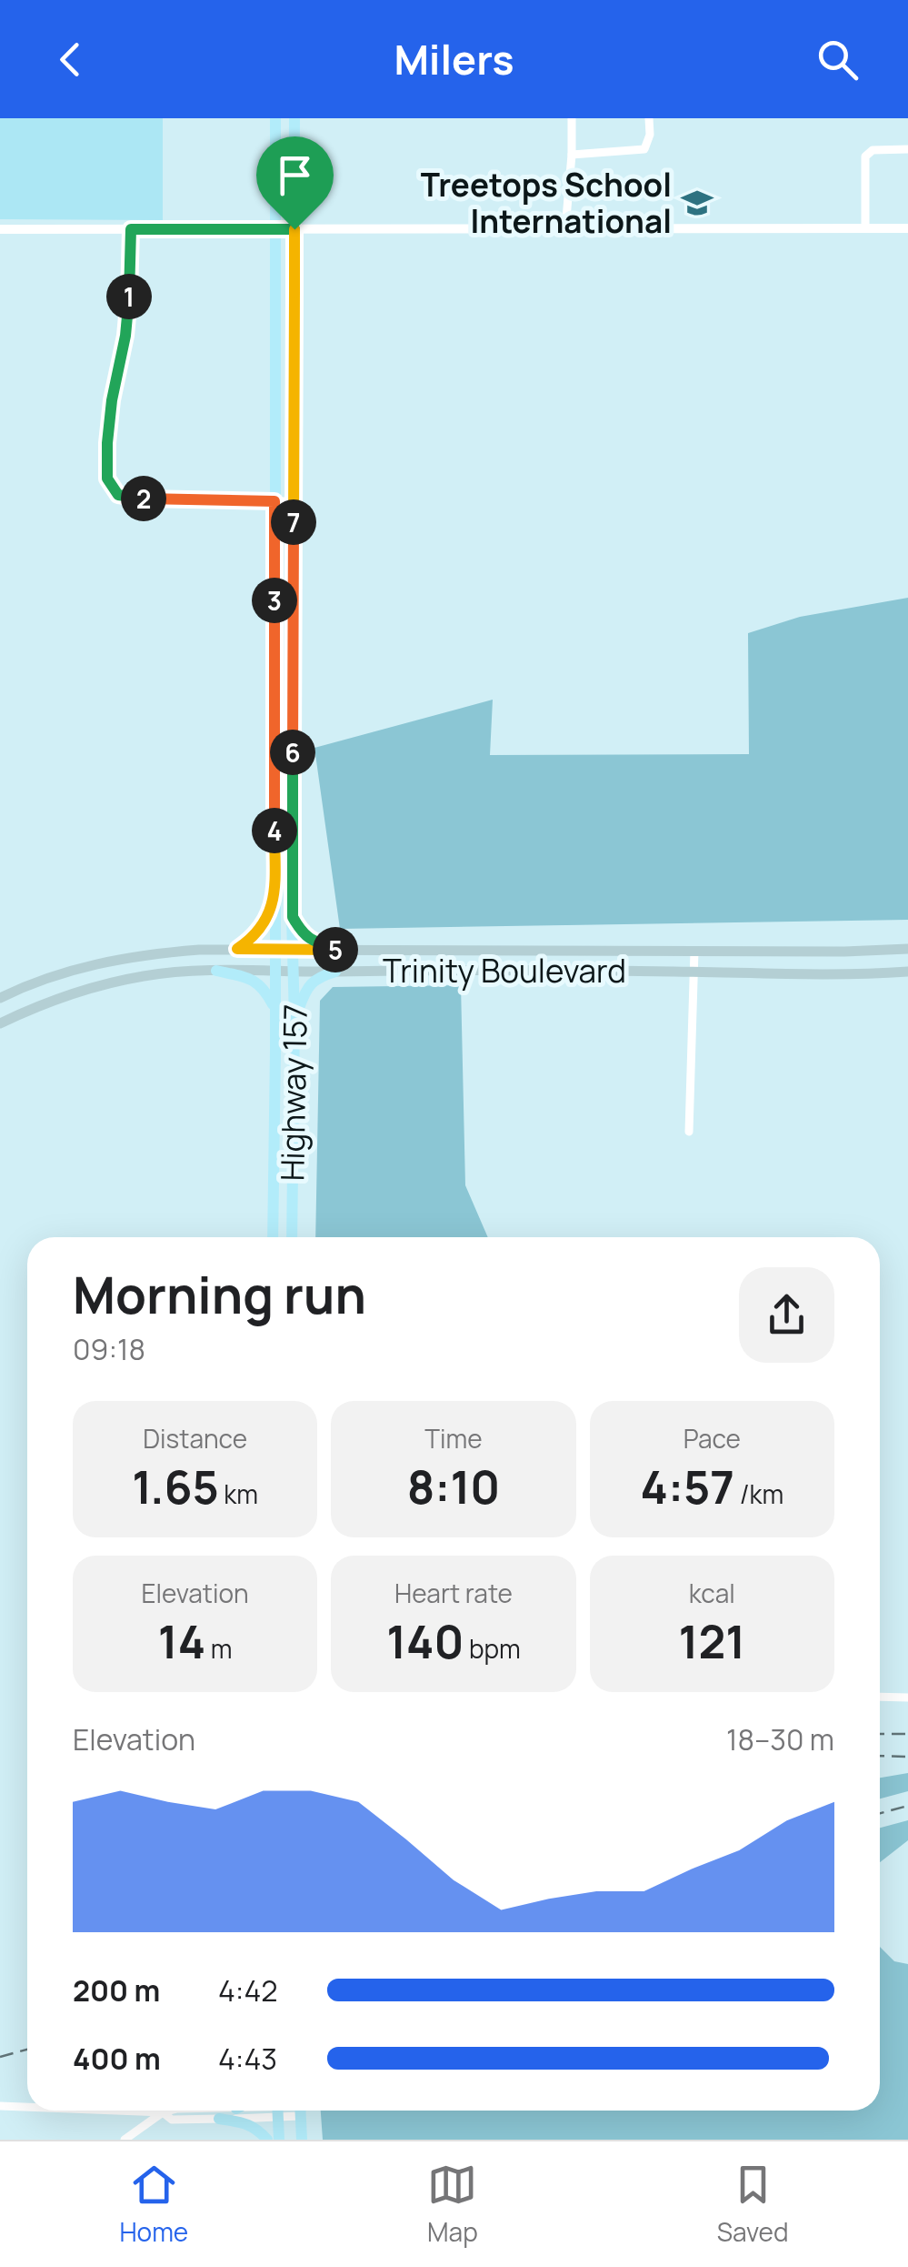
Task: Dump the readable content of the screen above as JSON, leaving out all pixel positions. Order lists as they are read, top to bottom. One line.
{"streets":{"main road":["Trinity Boulevard","Highway 157"]},"crossings":[["Trinity Boulevard","Highway 157"]],"places":{"school or university":["Treetops School International"]},"page":{"header":"Milers","pins":["1","2","7","3","6","4","5"],"heading":["Morning run","09:18"],"stats":[["Distance","1.65 km"],["Time","8:10"],["Pace","4:57 /km"],["Elevation","14 m"],["Heart rate","140 bpm"],["kcal","121"]],"chart":["Elevation","18–30 m"],"list":[{"name":"200 m","note":"4:42"},{"name":"400 m","note":"4:43"}],"tabs":["Home","Map","Saved"]}}
